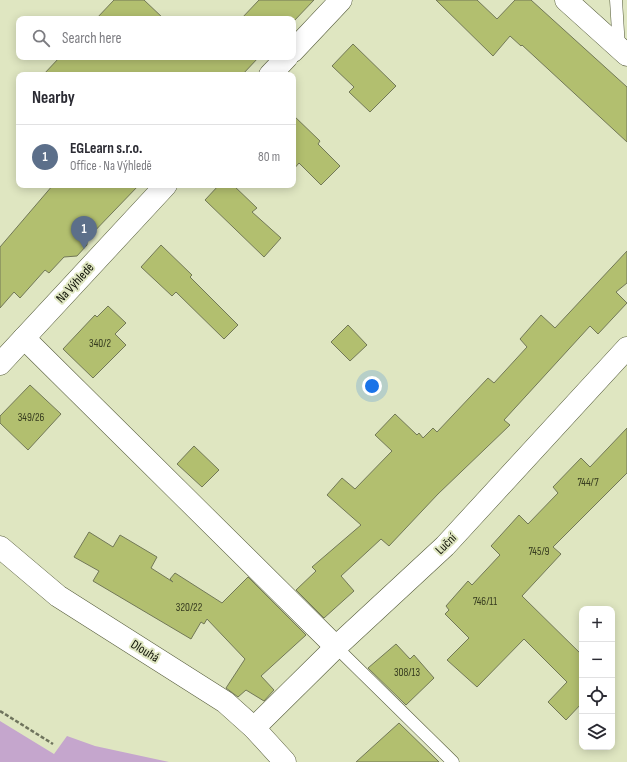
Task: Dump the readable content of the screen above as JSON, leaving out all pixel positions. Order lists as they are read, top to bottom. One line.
{"streets":{"street":["Na Výhledě","Luční","Dlouhá"]},"crossings":[["Luční","Dlouhá"]],"house_numbers":["340/2","349/26","744/7","745/9","746/11","320/22","308/13"],"page":{"search":"Search here","heading":"Nearby","list":[{"mark":"1","name":"EGLearn s.r.o.","note":"Office · Na Výhledě","value":"80 m"}],"pins":"1","map_buttons":["+","−"]}}
